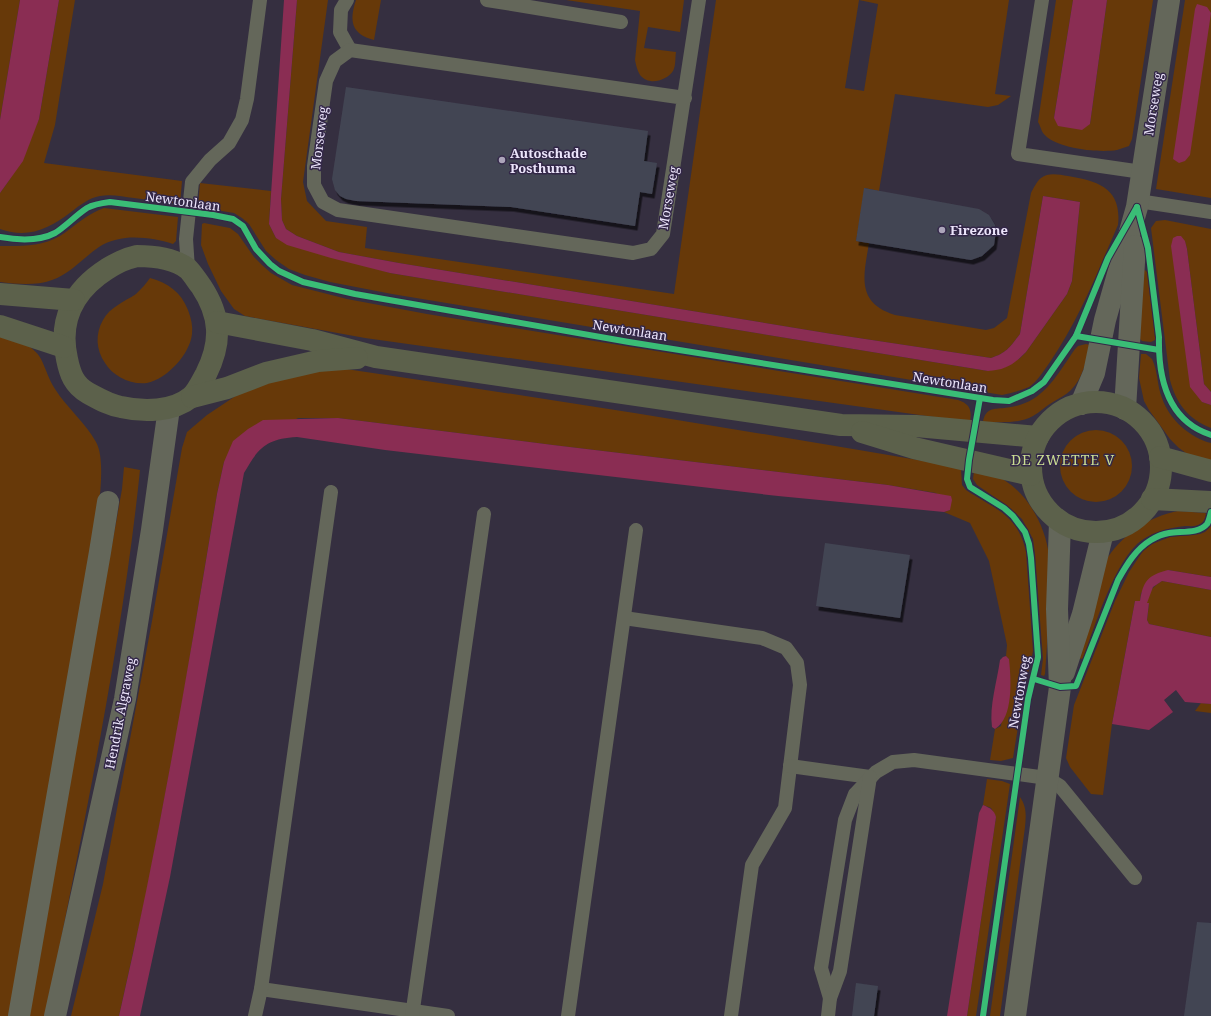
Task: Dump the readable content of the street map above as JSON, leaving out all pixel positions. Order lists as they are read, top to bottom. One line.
{"streets":{"street":["Morseweg","Hendrik Algraweg"],"cycle path":["Newtonlaan","Newtonweg"]},"districts":["DE ZWETTE V"],"places":["Autoschade Posthuma","Firezone"]}
